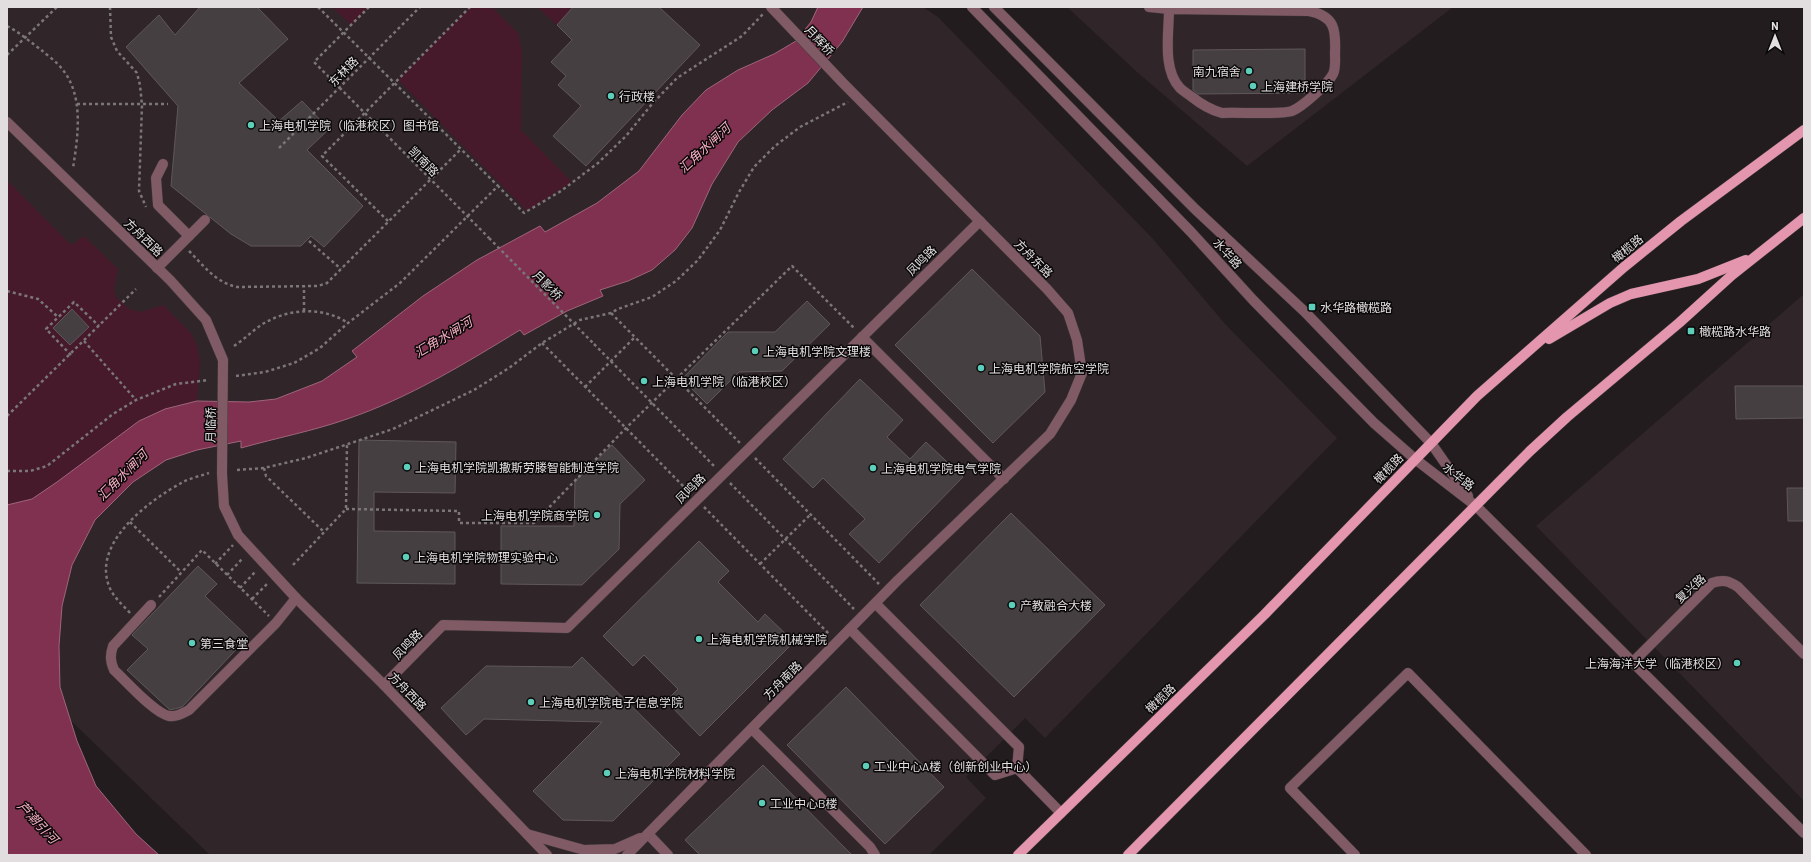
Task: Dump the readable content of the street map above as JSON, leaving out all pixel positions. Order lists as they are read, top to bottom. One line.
{"streets":{"main road":["橄榄路"],"street":["月辉桥","方舟西路","水华路","方舟东路","凤鸣路","月临桥","复兴路","方舟南路"],"path":["东林路","凯南路","月影桥"]},"crossings":[["月辉桥","方舟东路"],["东林路","凯南路"],["凯南路","月影桥"],["方舟西路","凤鸣路"],["方舟西路","月临桥"],["橄榄路","水华路"],["方舟东路","凤鸣路"],["方舟东路","方舟南路"]],"water":["汇角水闸河","芦潮引河"],"places":{"other":["南九宿舍","上海建桥学院","行政楼","上海电机学院（临港校区）图书馆","上海电机学院文理楼","上海电机学院航空学院","上海电机学院（临港校区）","上海电机学院凯撒斯劳滕智能制造学院","上海电机学院电气学院","上海电机学院商学院","上海电机学院物理实验中心","产教融合大楼","上海电机学院机械学院","第三食堂","上海海洋大学（临港校区）","上海电机学院电子信息学院","工业中心A楼（创新创业中心）","上海电机学院材料学院","工业中心B楼"],"transit":["水华路橄榄路","橄榄路水华路"]},"north":"top"}
